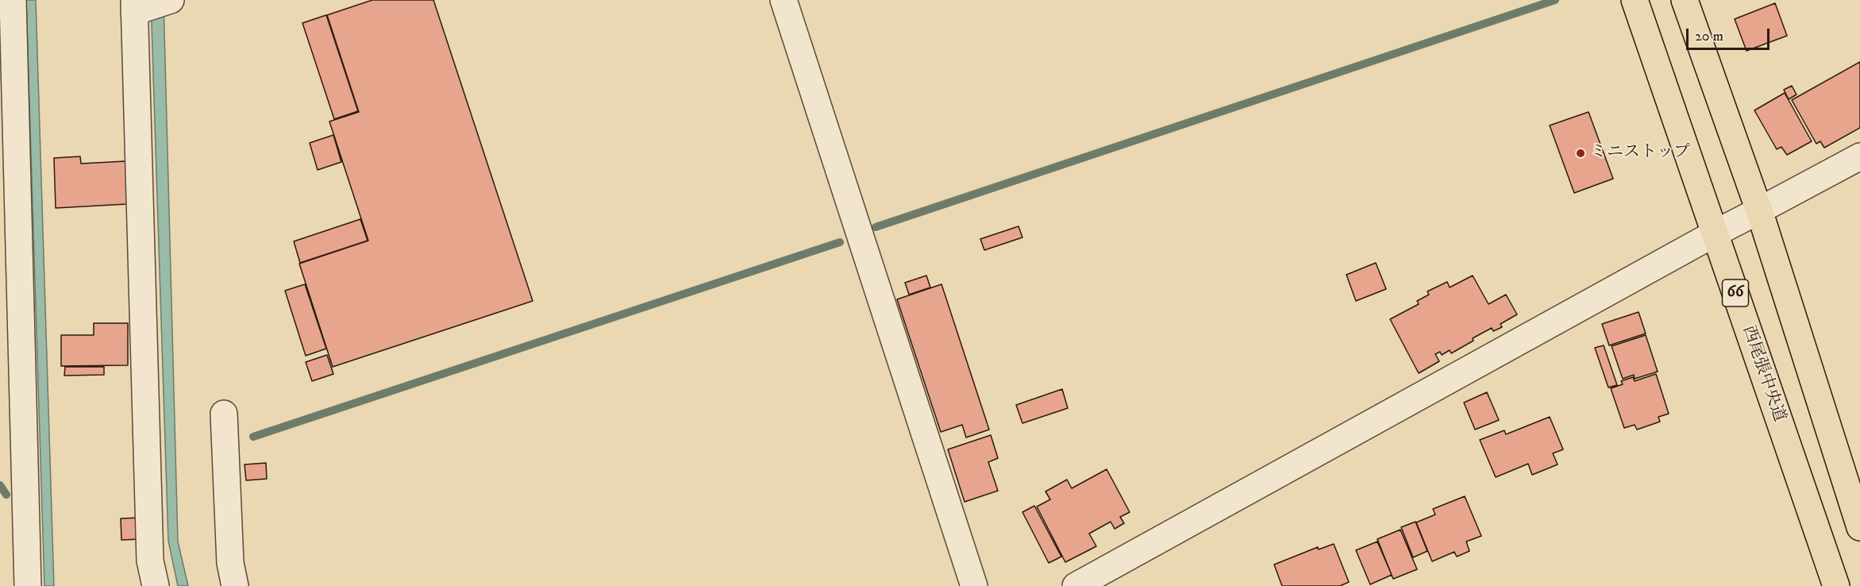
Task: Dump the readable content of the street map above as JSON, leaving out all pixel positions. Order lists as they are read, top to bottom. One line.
{"streets":{"main road":["66","西尾張中央道"]},"places":["ミニストップ"],"scale_bar":"20 m"}
